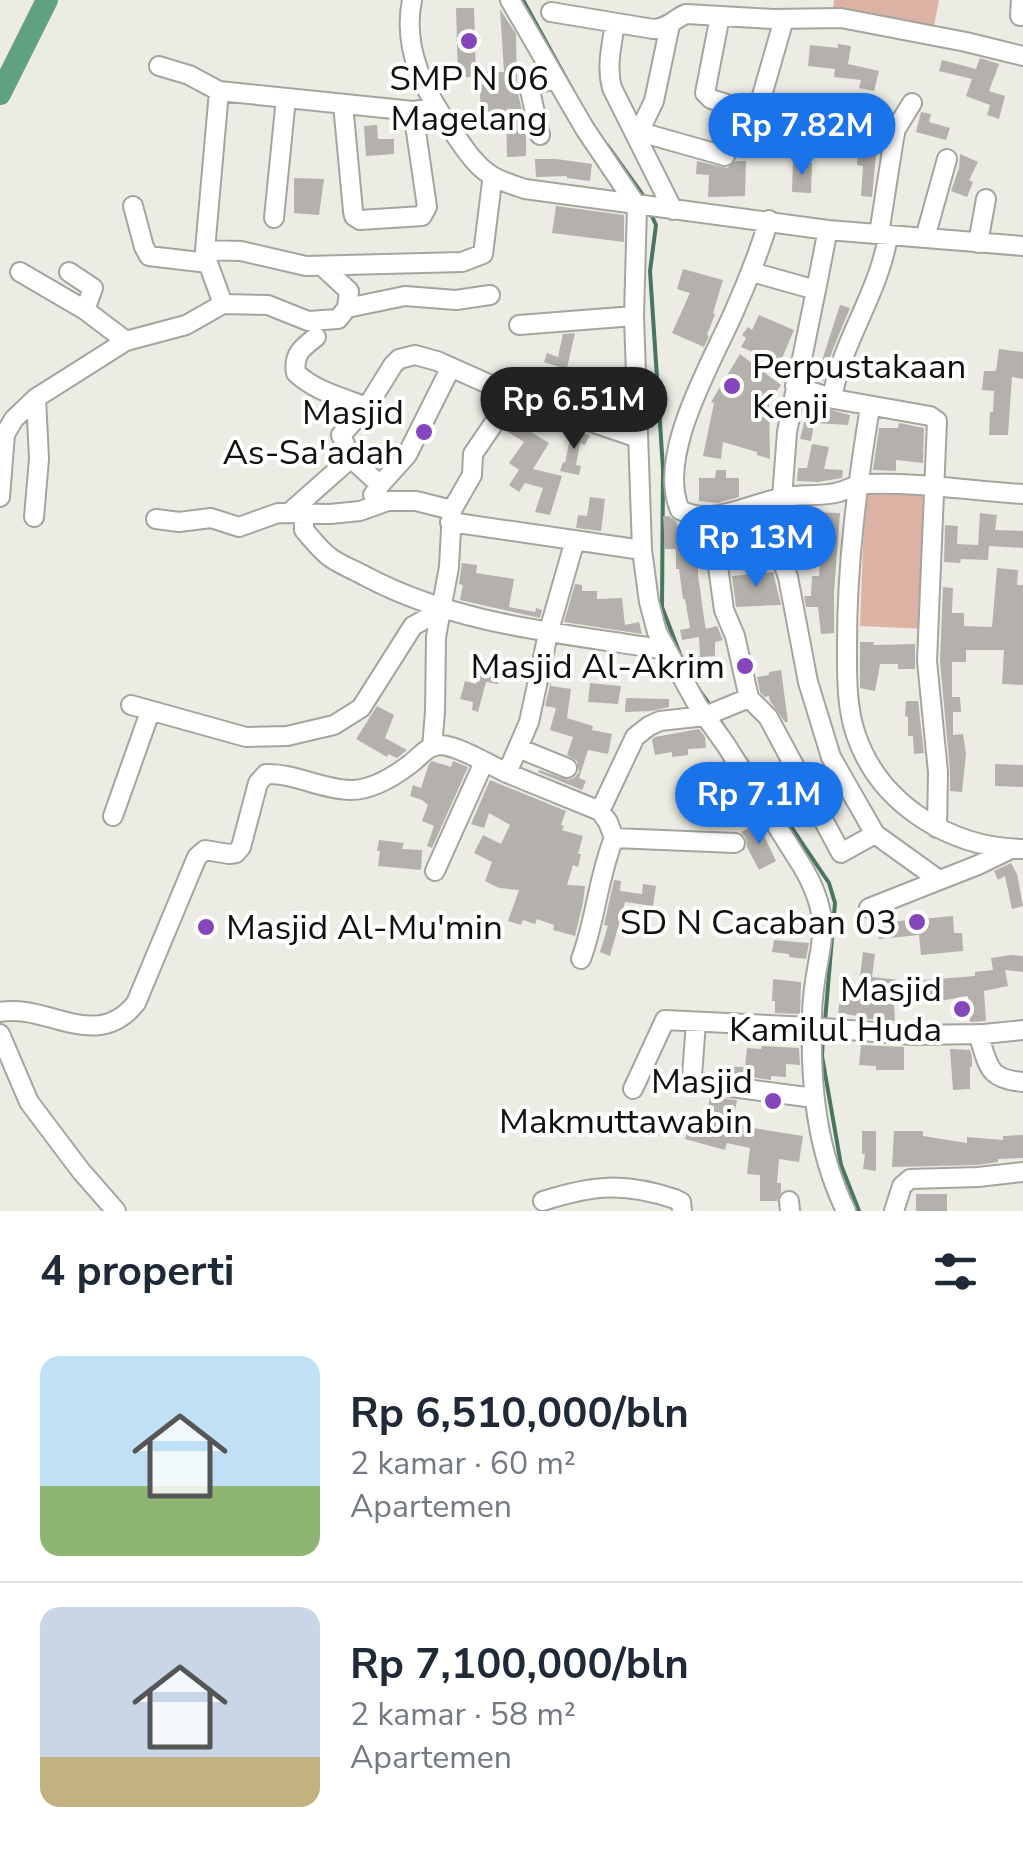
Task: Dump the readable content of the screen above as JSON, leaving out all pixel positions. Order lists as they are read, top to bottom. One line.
{"places":["SMP N 06 Magelang","Perpustakaan Kenji","Masjid As-Sa'adah","Masjid Al-Akrim","SD N Cacaban 03","Masjid Al-Mu'min","Masjid Kamilul Huda","Masjid Makmuttawabin"],"page":{"price":["Rp 7.82M","Rp 6.51M","Rp 13M","Rp 7.1M"],"heading":"4 properti","list":[{"name":"Rp 6,510,000/bln","note":"2 kamar · 60 m² · Apartemen"},{"name":"Rp 7,100,000/bln","note":"2 kamar · 58 m² · Apartemen"}]}}
